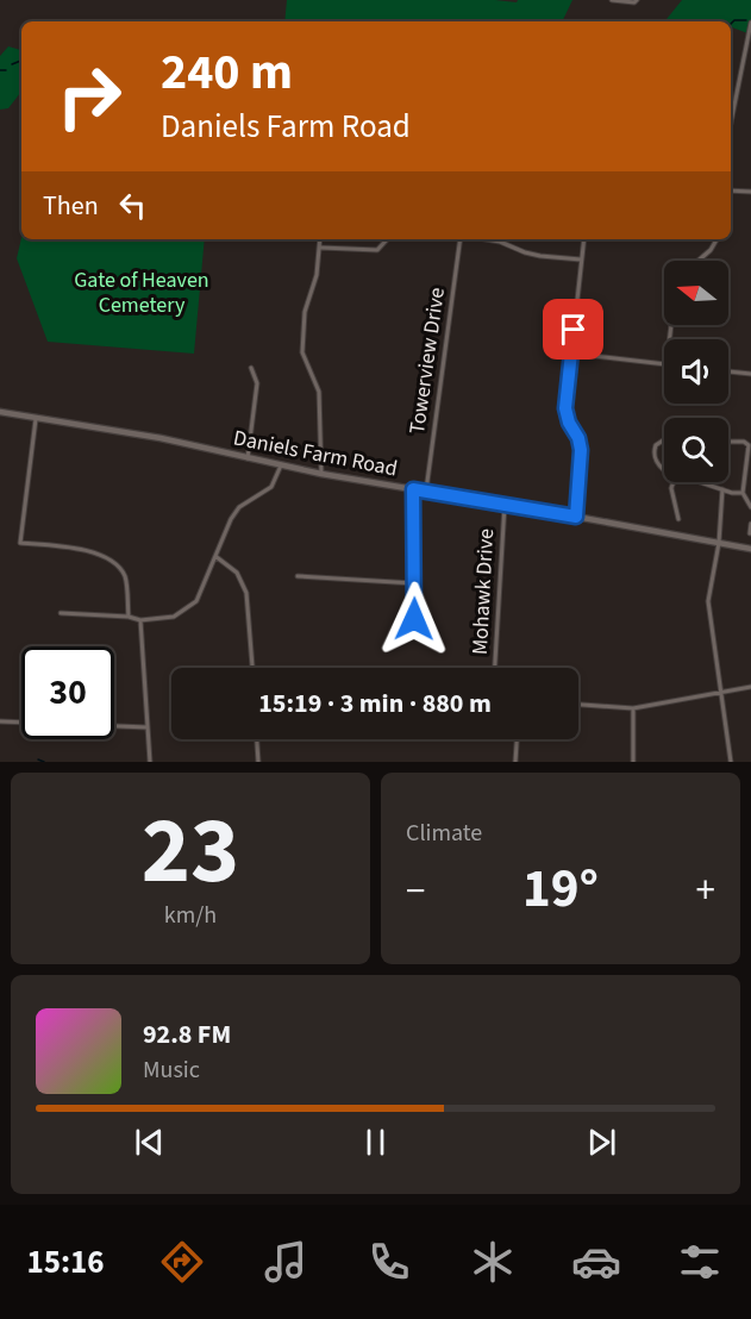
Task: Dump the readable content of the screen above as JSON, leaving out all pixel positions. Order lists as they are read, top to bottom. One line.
{"streets":{"main road":["Daniels Farm Road"],"street":["Towerview Drive","Mohawk Drive"]},"crossings":[["Towerview Drive","Daniels Farm Road"],["Daniels Farm Road","Mohawk Drive"]],"parks":["Gate of Heaven Cemetery"],"north":"left","page":{"turn":["240 m","Daniels Farm Road"],"then":"Then","limit":"30","trip":"15:19 · 3 min · 880 m","tile":[["23","km/h"],"Climate"],"heat":["−","19°","+"],"song":["92.8 FM","Music"],"tabs":"15:16"}}
